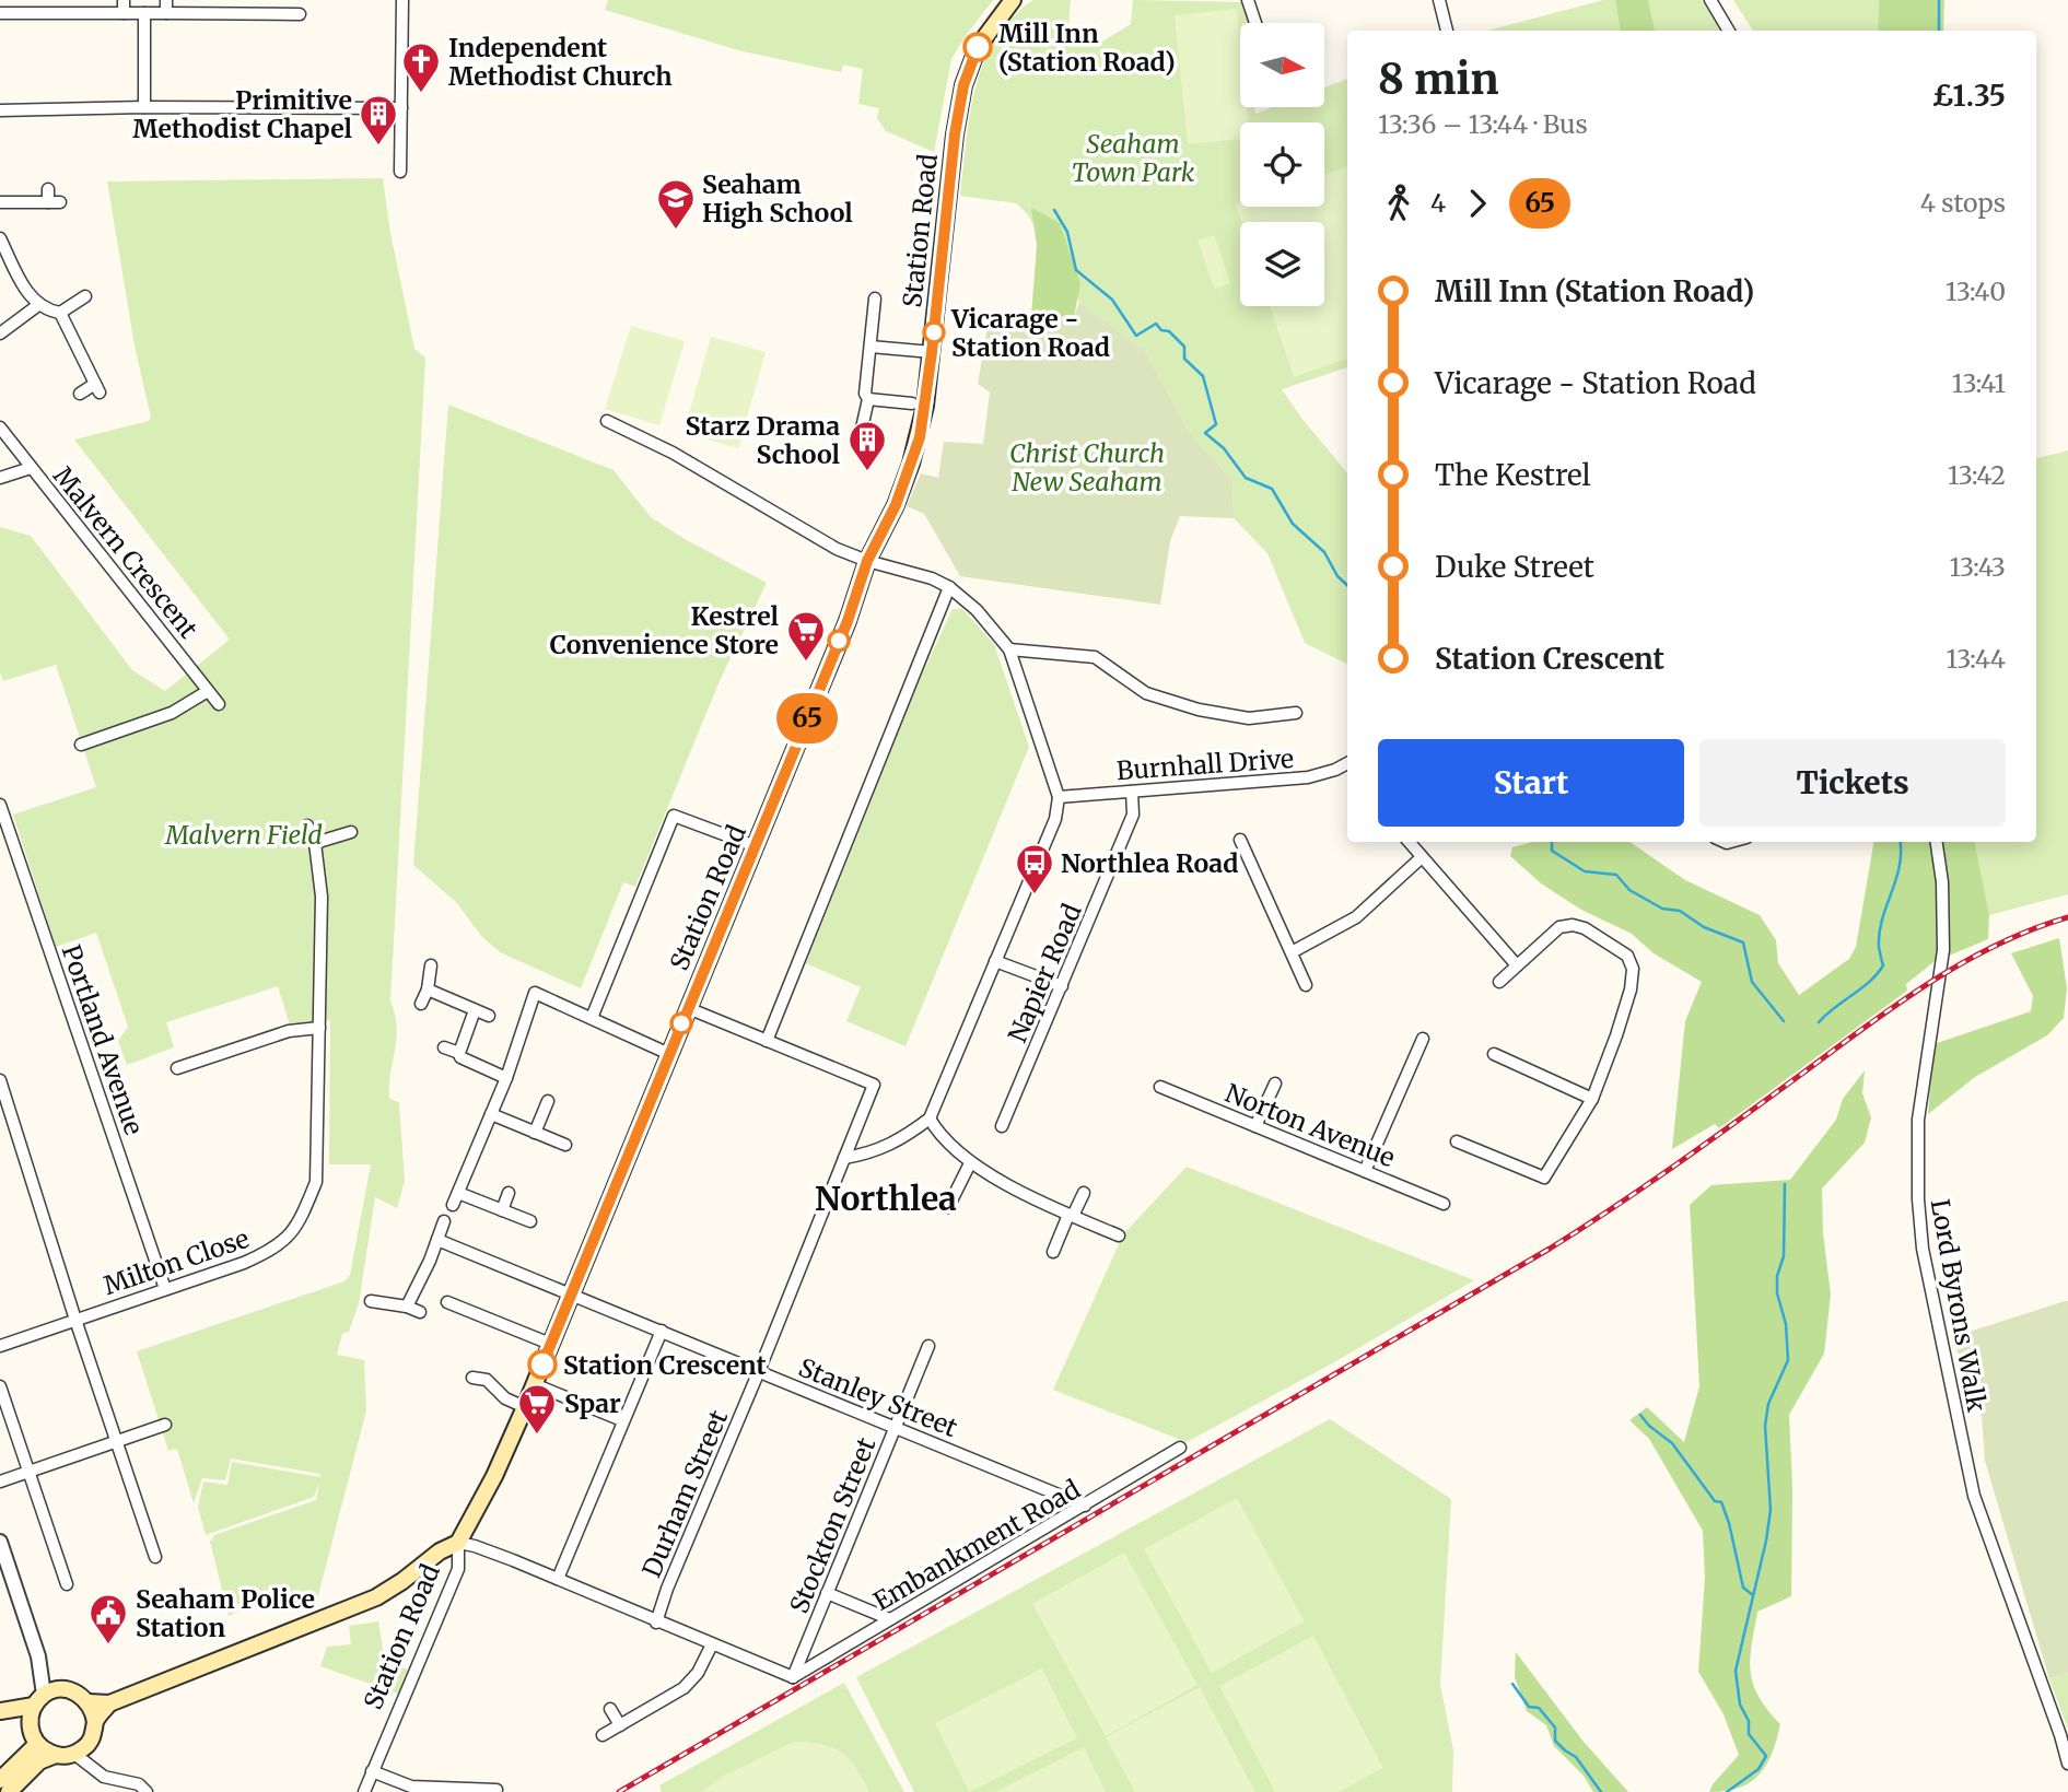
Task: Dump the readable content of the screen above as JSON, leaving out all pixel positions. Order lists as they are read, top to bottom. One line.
{"streets":{"main road":["Station Road"],"street":["Malvern Crescent","Burnhall Drive","Napier Road","Portland Avenue","Norton Avenue","Milton Close","Lord Byrons Walk","Stanley Street","Durham Street","Stockton Street","Embankment Road"]},"crossings":[["Station Road","Stanley Street"],["Burnhall Drive","Napier Road"],["Portland Avenue","Milton Close"],["Stanley Street","Durham Street"],["Stanley Street","Stockton Street"],["Stanley Street","Embankment Road"],["Stockton Street","Embankment Road"]],"districts":["Northlea"],"parks":["Seaham Town Park","Christ Church New Seaham","Malvern Field"],"places":{"other":["Mill Inn (Station Road)","Vicarage - Station Road","Station Crescent"],"church":["Independent Methodist Church"],"building":["Primitive Methodist Chapel","Starz Drama School"],"school or university":["Seaham High School"],"supermarket":["Kestrel Convenience Store","Spar"],"bus stop":["Northlea Road"],"public building":["Seaham Police Station"]},"lines":["bus line 65"],"north":"right","page":{"on_map":"65","heading":["8 min","13:36 – 13:44 · Bus","£1.35"],"legs":["4","65","4 stops"],"list":[{"name":"Mill Inn (Station Road)","value":"13:40"},{"name":"Vicarage - Station Road","value":"13:41"},{"name":"The Kestrel","value":"13:42"},{"name":"Duke Street","value":"13:43"},{"name":"Station Crescent","value":"13:44"}],"buttons":["Start","Tickets"]}}
